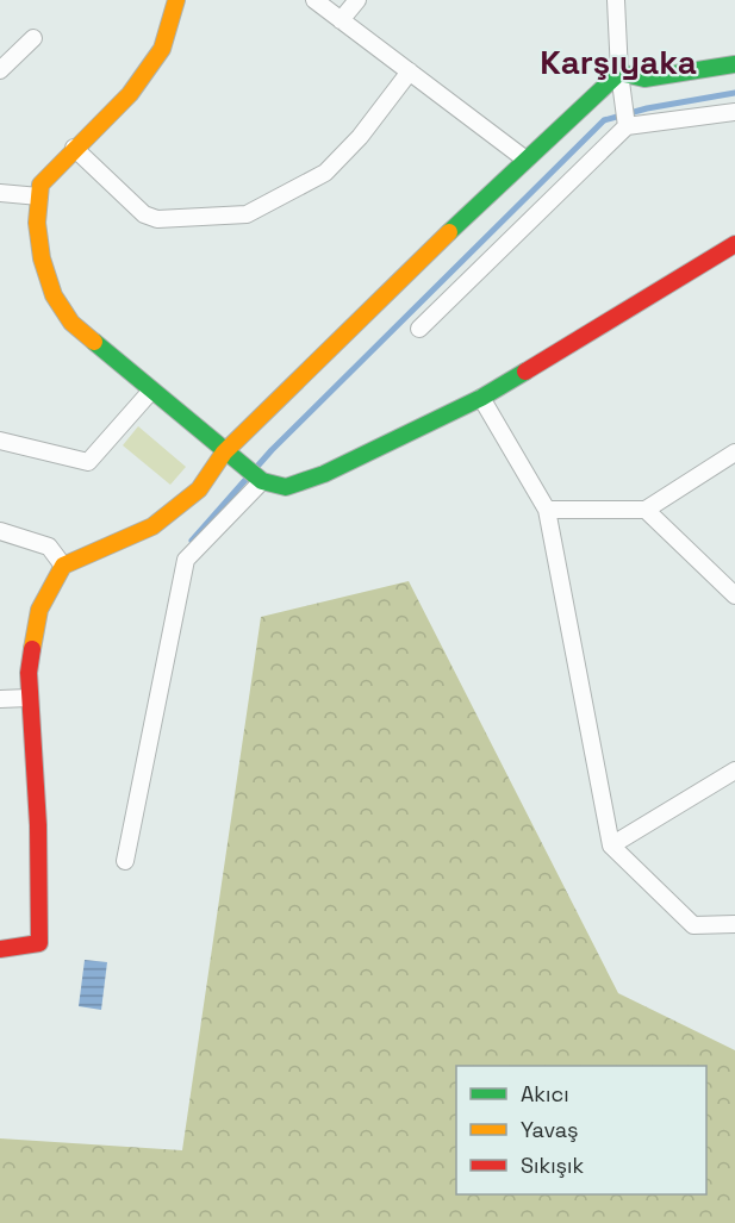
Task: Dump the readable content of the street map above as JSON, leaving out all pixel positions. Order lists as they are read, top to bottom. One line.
{"districts":["Karşıyaka"],"legend":["Akıcı","Yavaş","Sıkışık"]}
